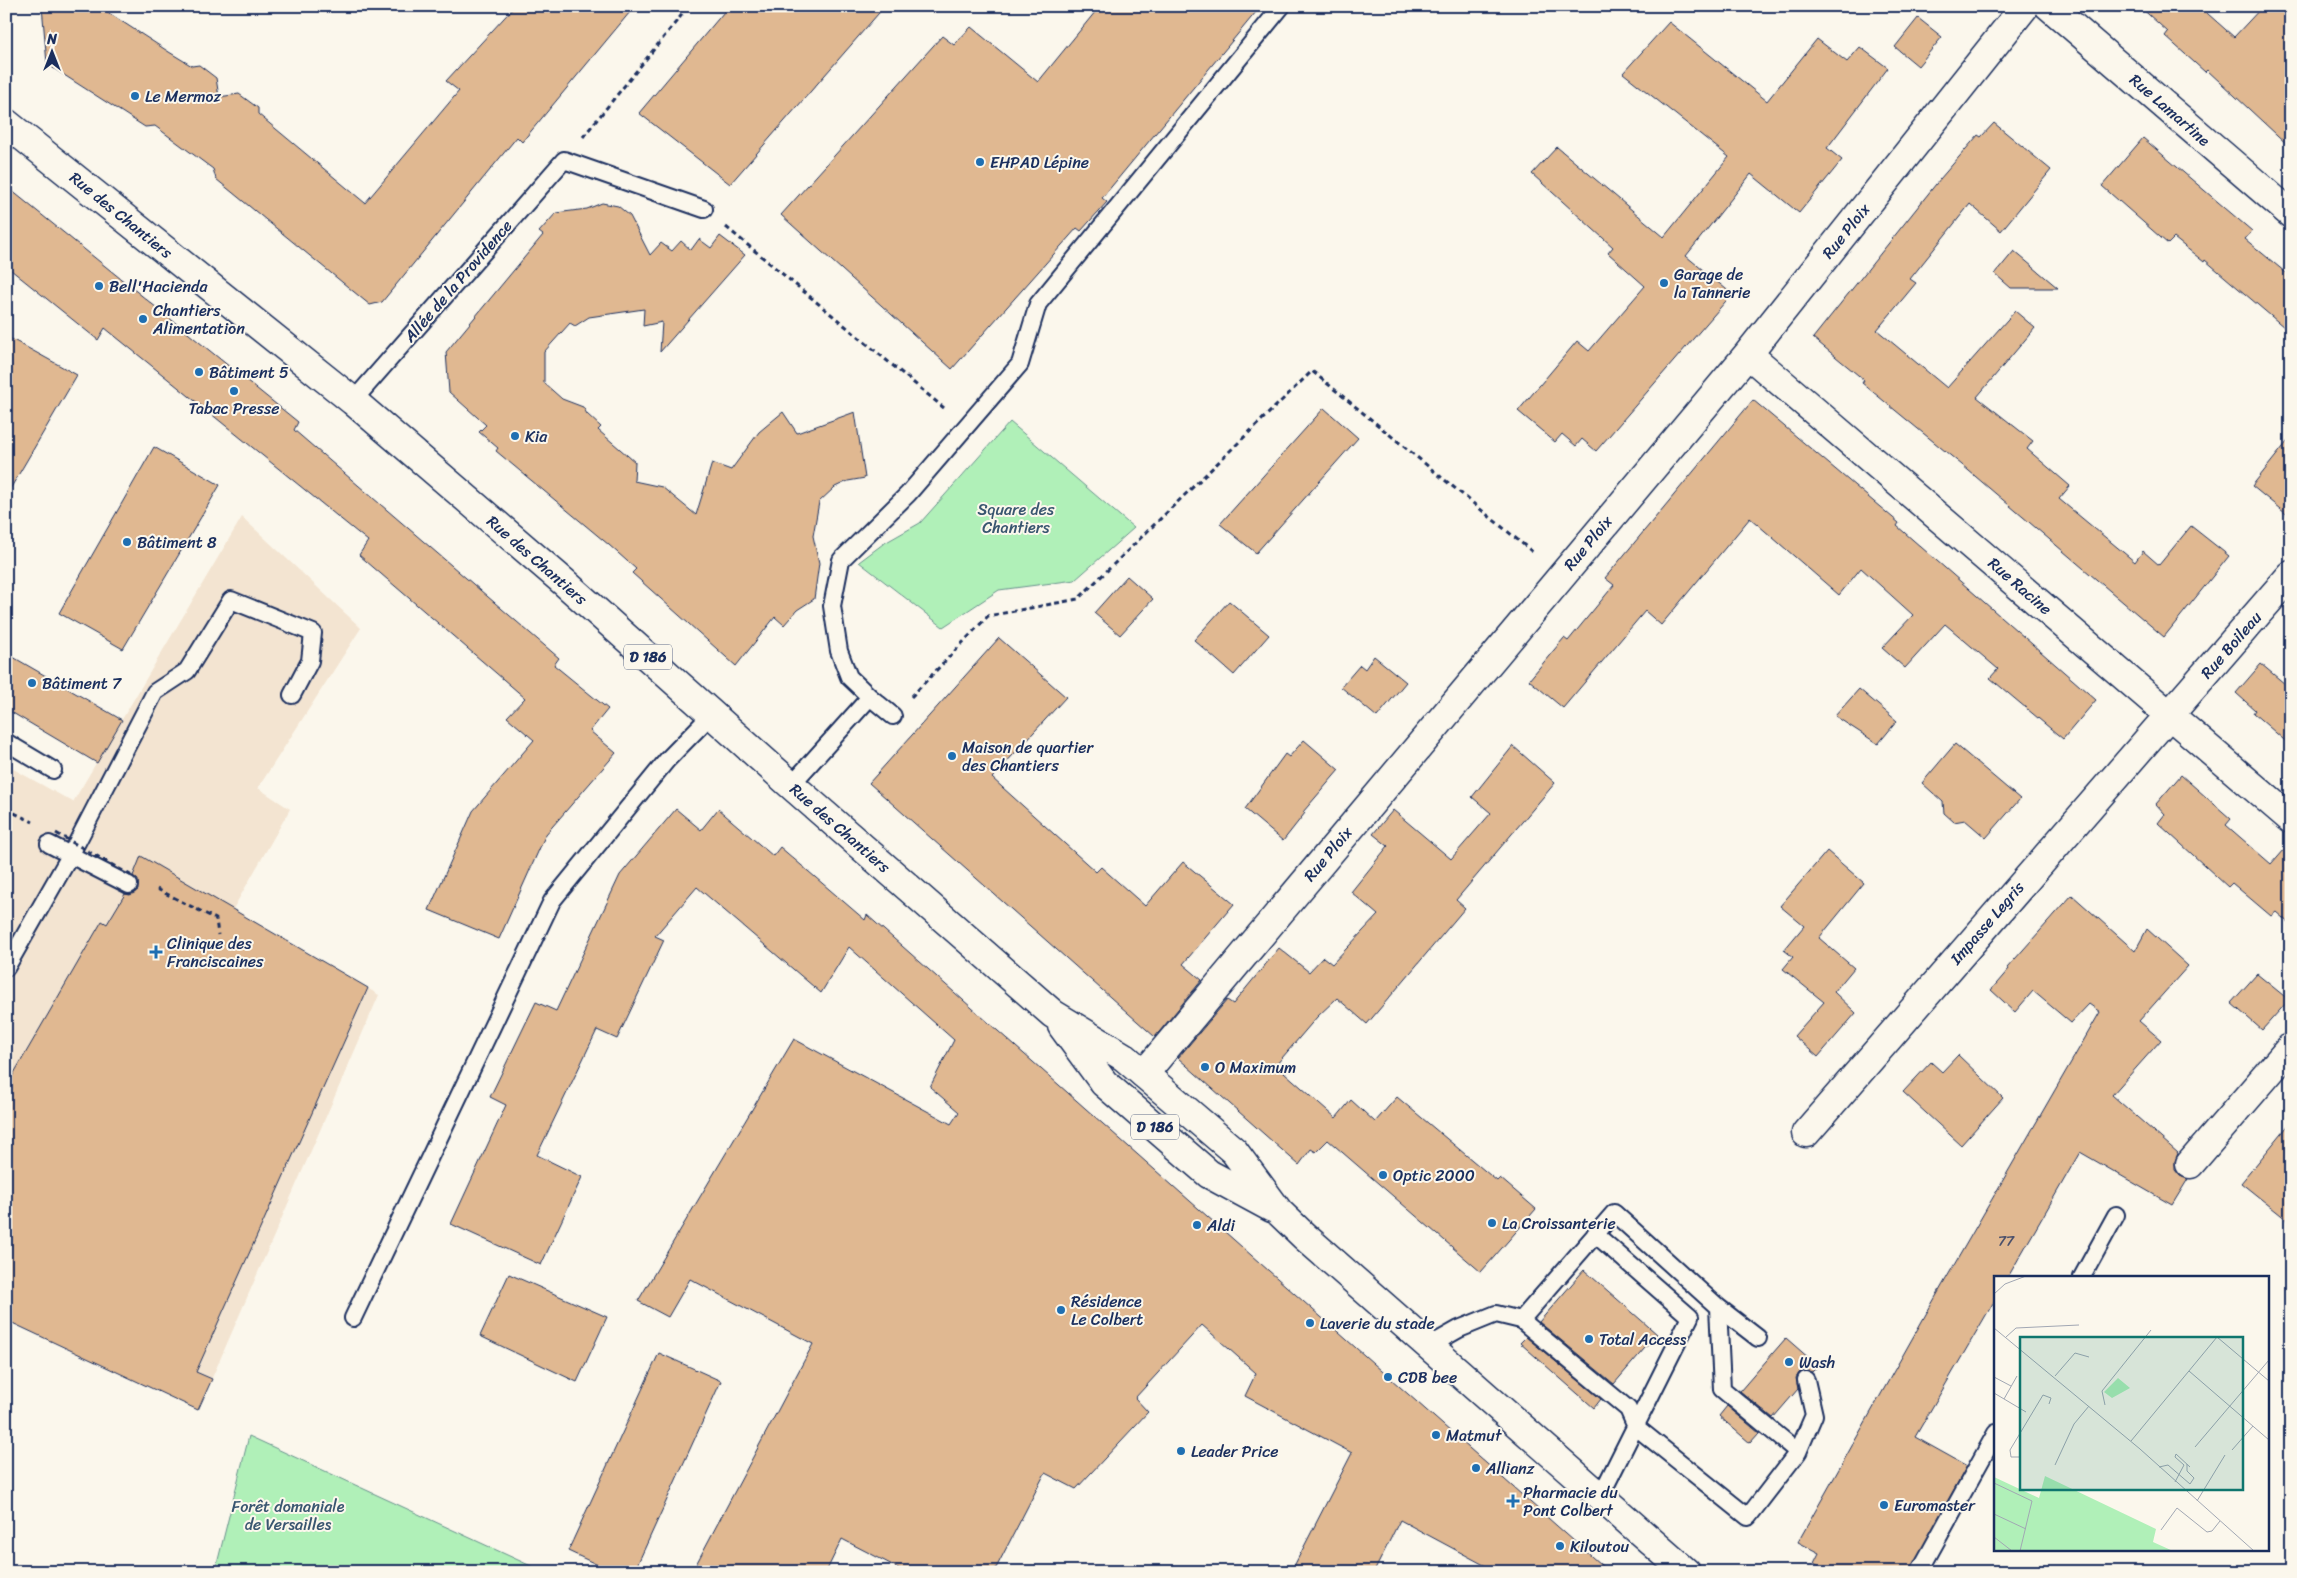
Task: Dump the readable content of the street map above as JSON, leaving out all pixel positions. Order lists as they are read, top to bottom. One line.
{"streets":{"street":["Rue Lamartine","Rue des Chantiers","Rue Ploix","Rue Racine","Rue Boileau","D 186","Impasse Legris"],"lane":["Allée de la Providence"]},"crossings":[["Rue des Chantiers","Rue Ploix"],["Rue des Chantiers","Allée de la Providence"],["Rue Ploix","Rue Racine"],["Rue Racine","Rue Boileau"],["Rue Racine","Impasse Legris"],["Rue Boileau","Impasse Legris"]],"parks":["Square des Chantiers","Forêt domaniale de Versailles"],"places":{"other":["Le Mermoz","EHPAD Lépine","Garage de la Tannerie","Bell'Hacienda","Chantiers Alimentation","Bâtiment 5","Tabac Presse","Kia","Bâtiment 8","Bâtiment 7","Maison de quartier des Chantiers","O Maximum","Optic 2000","La Croissanterie","Aldi","Résidence Le Colbert","Laverie du stade","Total Access","Wash","CDB bee","Matmut","Leader Price","Allianz","Euromaster","Kiloutou"],"health":["Clinique des Franciscaines","Pharmacie du Pont Colbert"]},"house_numbers":["77"],"north":"top"}
